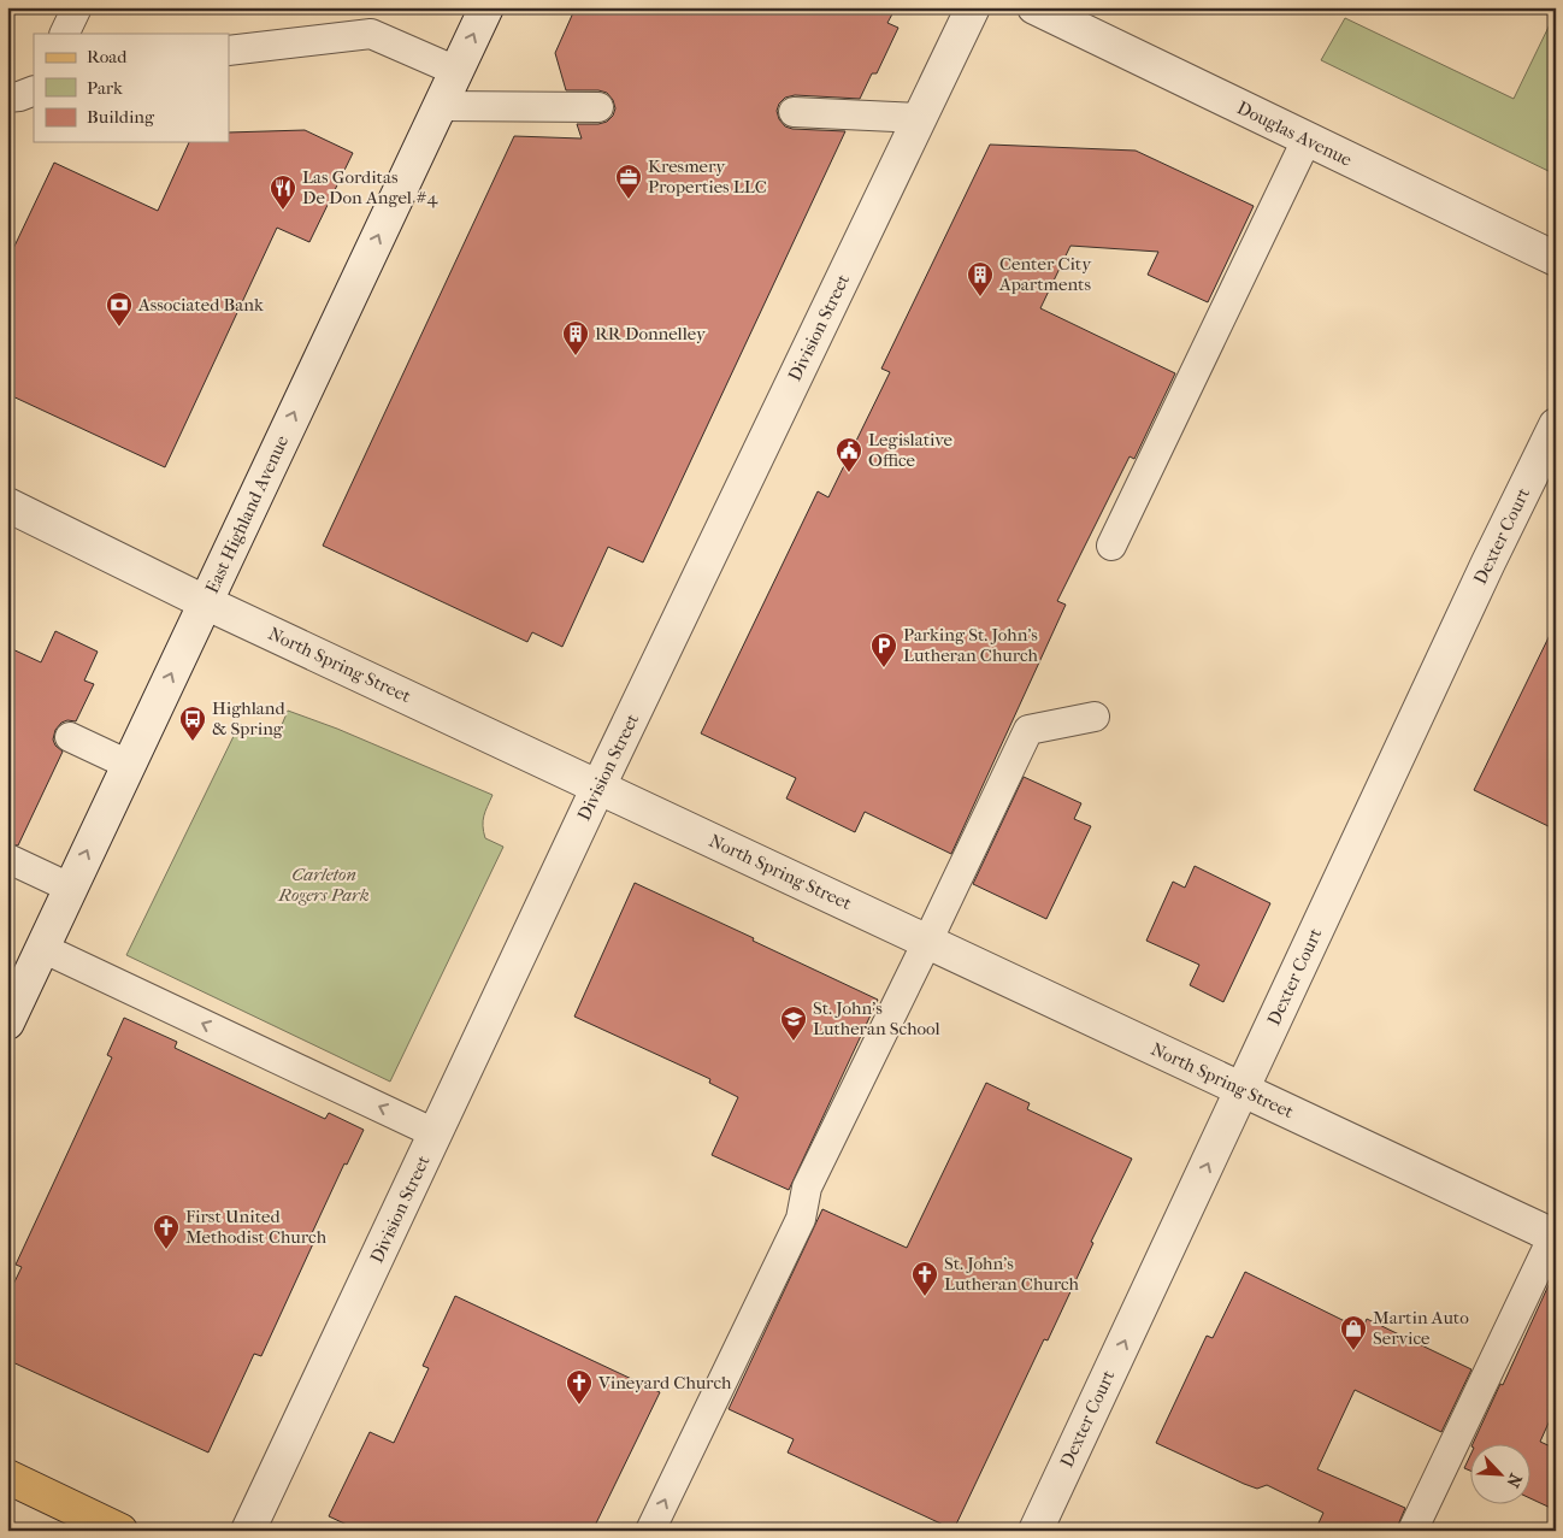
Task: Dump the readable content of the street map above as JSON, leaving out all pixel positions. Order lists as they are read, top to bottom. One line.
{"streets":{"street":["Douglas Avenue","Division Street","East Highland Avenue","Dexter Court","North Spring Street"]},"crossings":[["Division Street","North Spring Street"],["East Highland Avenue","North Spring Street"],["Dexter Court","North Spring Street"]],"one_way":["East Highland Avenue","Dexter Court"],"parks":["Carleton Rogers Park"],"places":{"office":["Kresmery Properties LLC"],"restaurant":["Las Gorditas De Don Angel #4"],"building":["Center City Apartments","RR Donnelley"],"bank":["Associated Bank"],"public building":["Legislative Office"],"parking":["Parking St. John's Lutheran Church"],"bus stop":["Highland & Spring"],"school or university":["St. John's Lutheran School"],"church":["First United Methodist Church","St. John's Lutheran Church","Vineyard Church"],"shop":["Martin Auto Service"]},"legend":["Road","Park","Building"],"north":"bottom right"}
